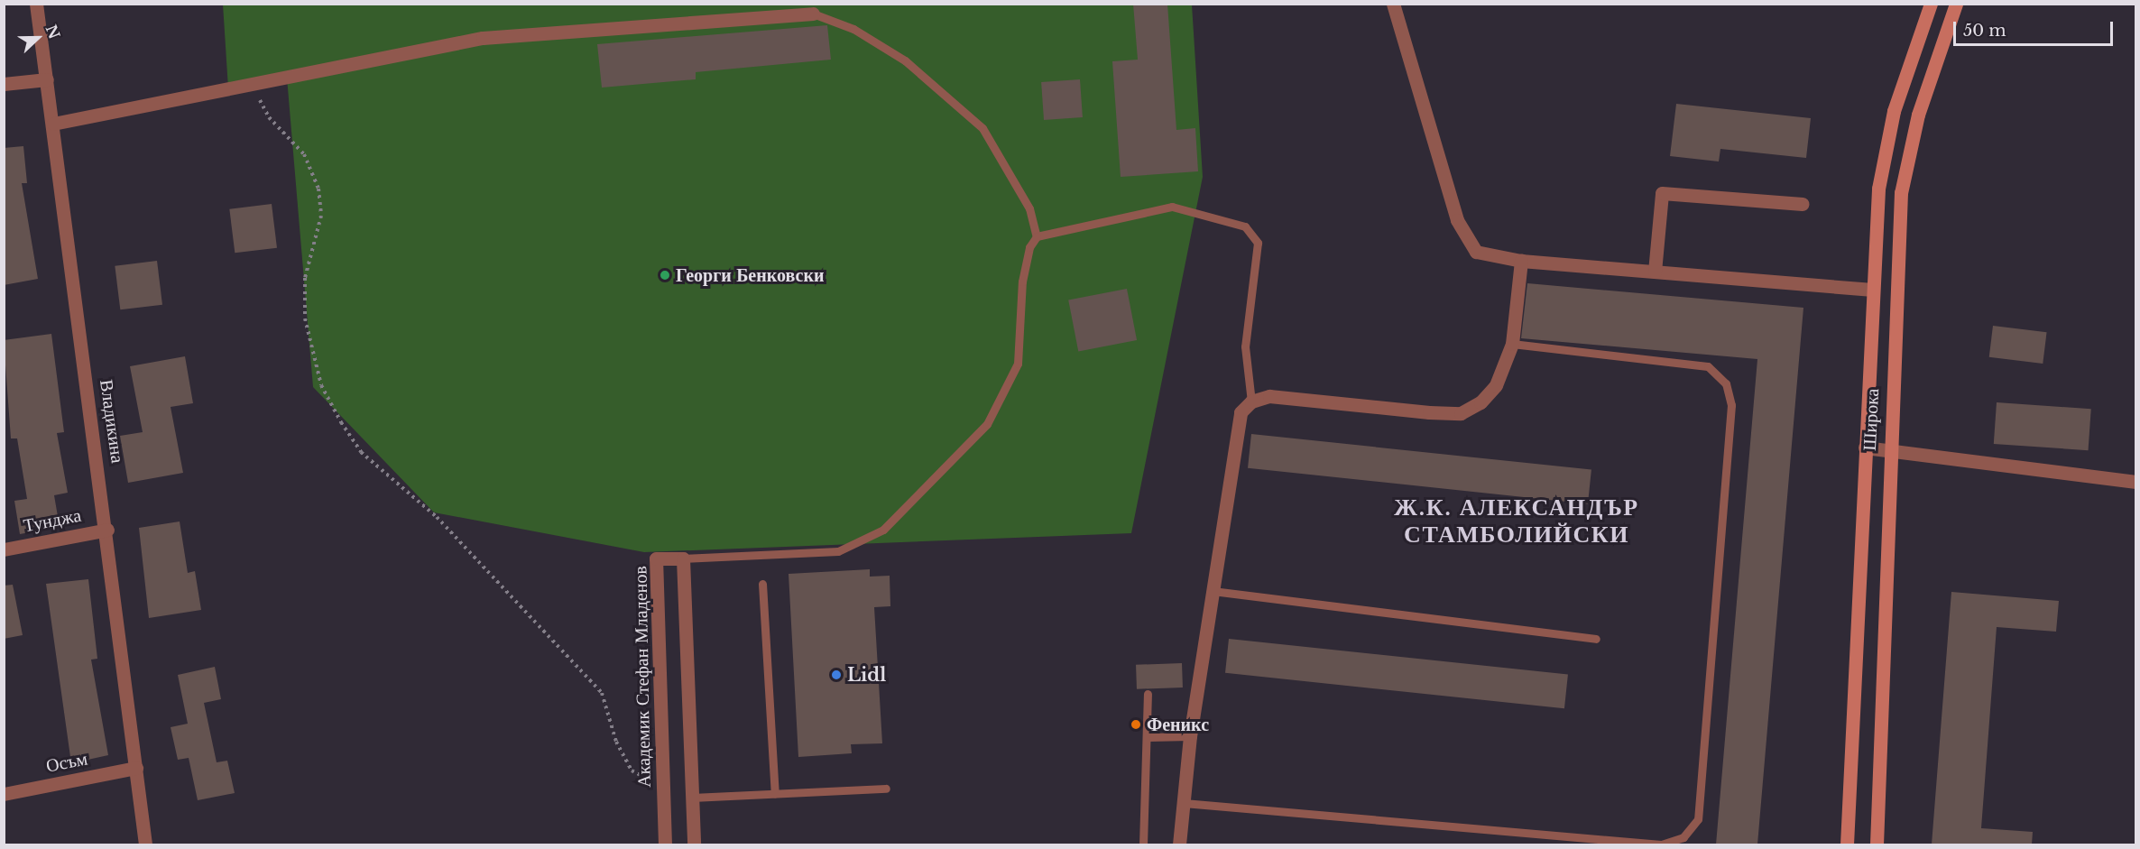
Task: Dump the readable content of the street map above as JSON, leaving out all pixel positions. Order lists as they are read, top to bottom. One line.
{"streets":{"main road":["Широка"],"street":["Владикина","Тунджа","Академик Стефан Младенов","Осъм"]},"crossings":[["Владикина","Тунджа"],["Владикина","Осъм"]],"districts":["Ж.К. АЛЕКСАНДЪР СТАМБОЛИЙСКИ"],"places":["Георги Бенковски","Lidl","Феникс"],"scale_bar":"50 m","north":"right"}
